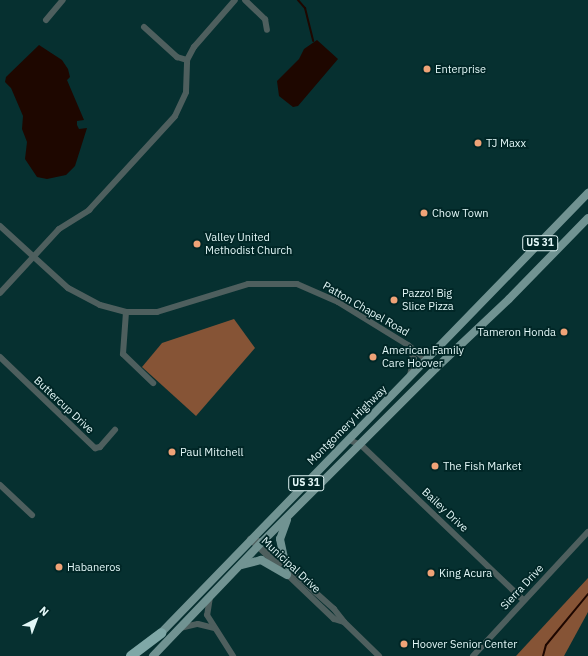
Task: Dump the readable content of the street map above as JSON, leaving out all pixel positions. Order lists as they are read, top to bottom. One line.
{"streets":{"main road":["US 31","Montgomery Highway"],"street":["Patton Chapel Road","Buttercup Drive","Bailey Drive","Municipal Drive","Sierra Drive"]},"crossings":[["Patton Chapel Road","Montgomery Highway"],["Montgomery Highway","Bailey Drive"],["Montgomery Highway","Municipal Drive"],["Bailey Drive","Sierra Drive"]],"places":["Enterprise","TJ Maxx","Chow Town","Valley United Methodist Church","Pazzo! Big Slice Pizza","Tameron Honda","American Family Care Hoover","Paul Mitchell","The Fish Market","Habaneros","King Acura","Hoover Senior Center"],"north":"top right"}
